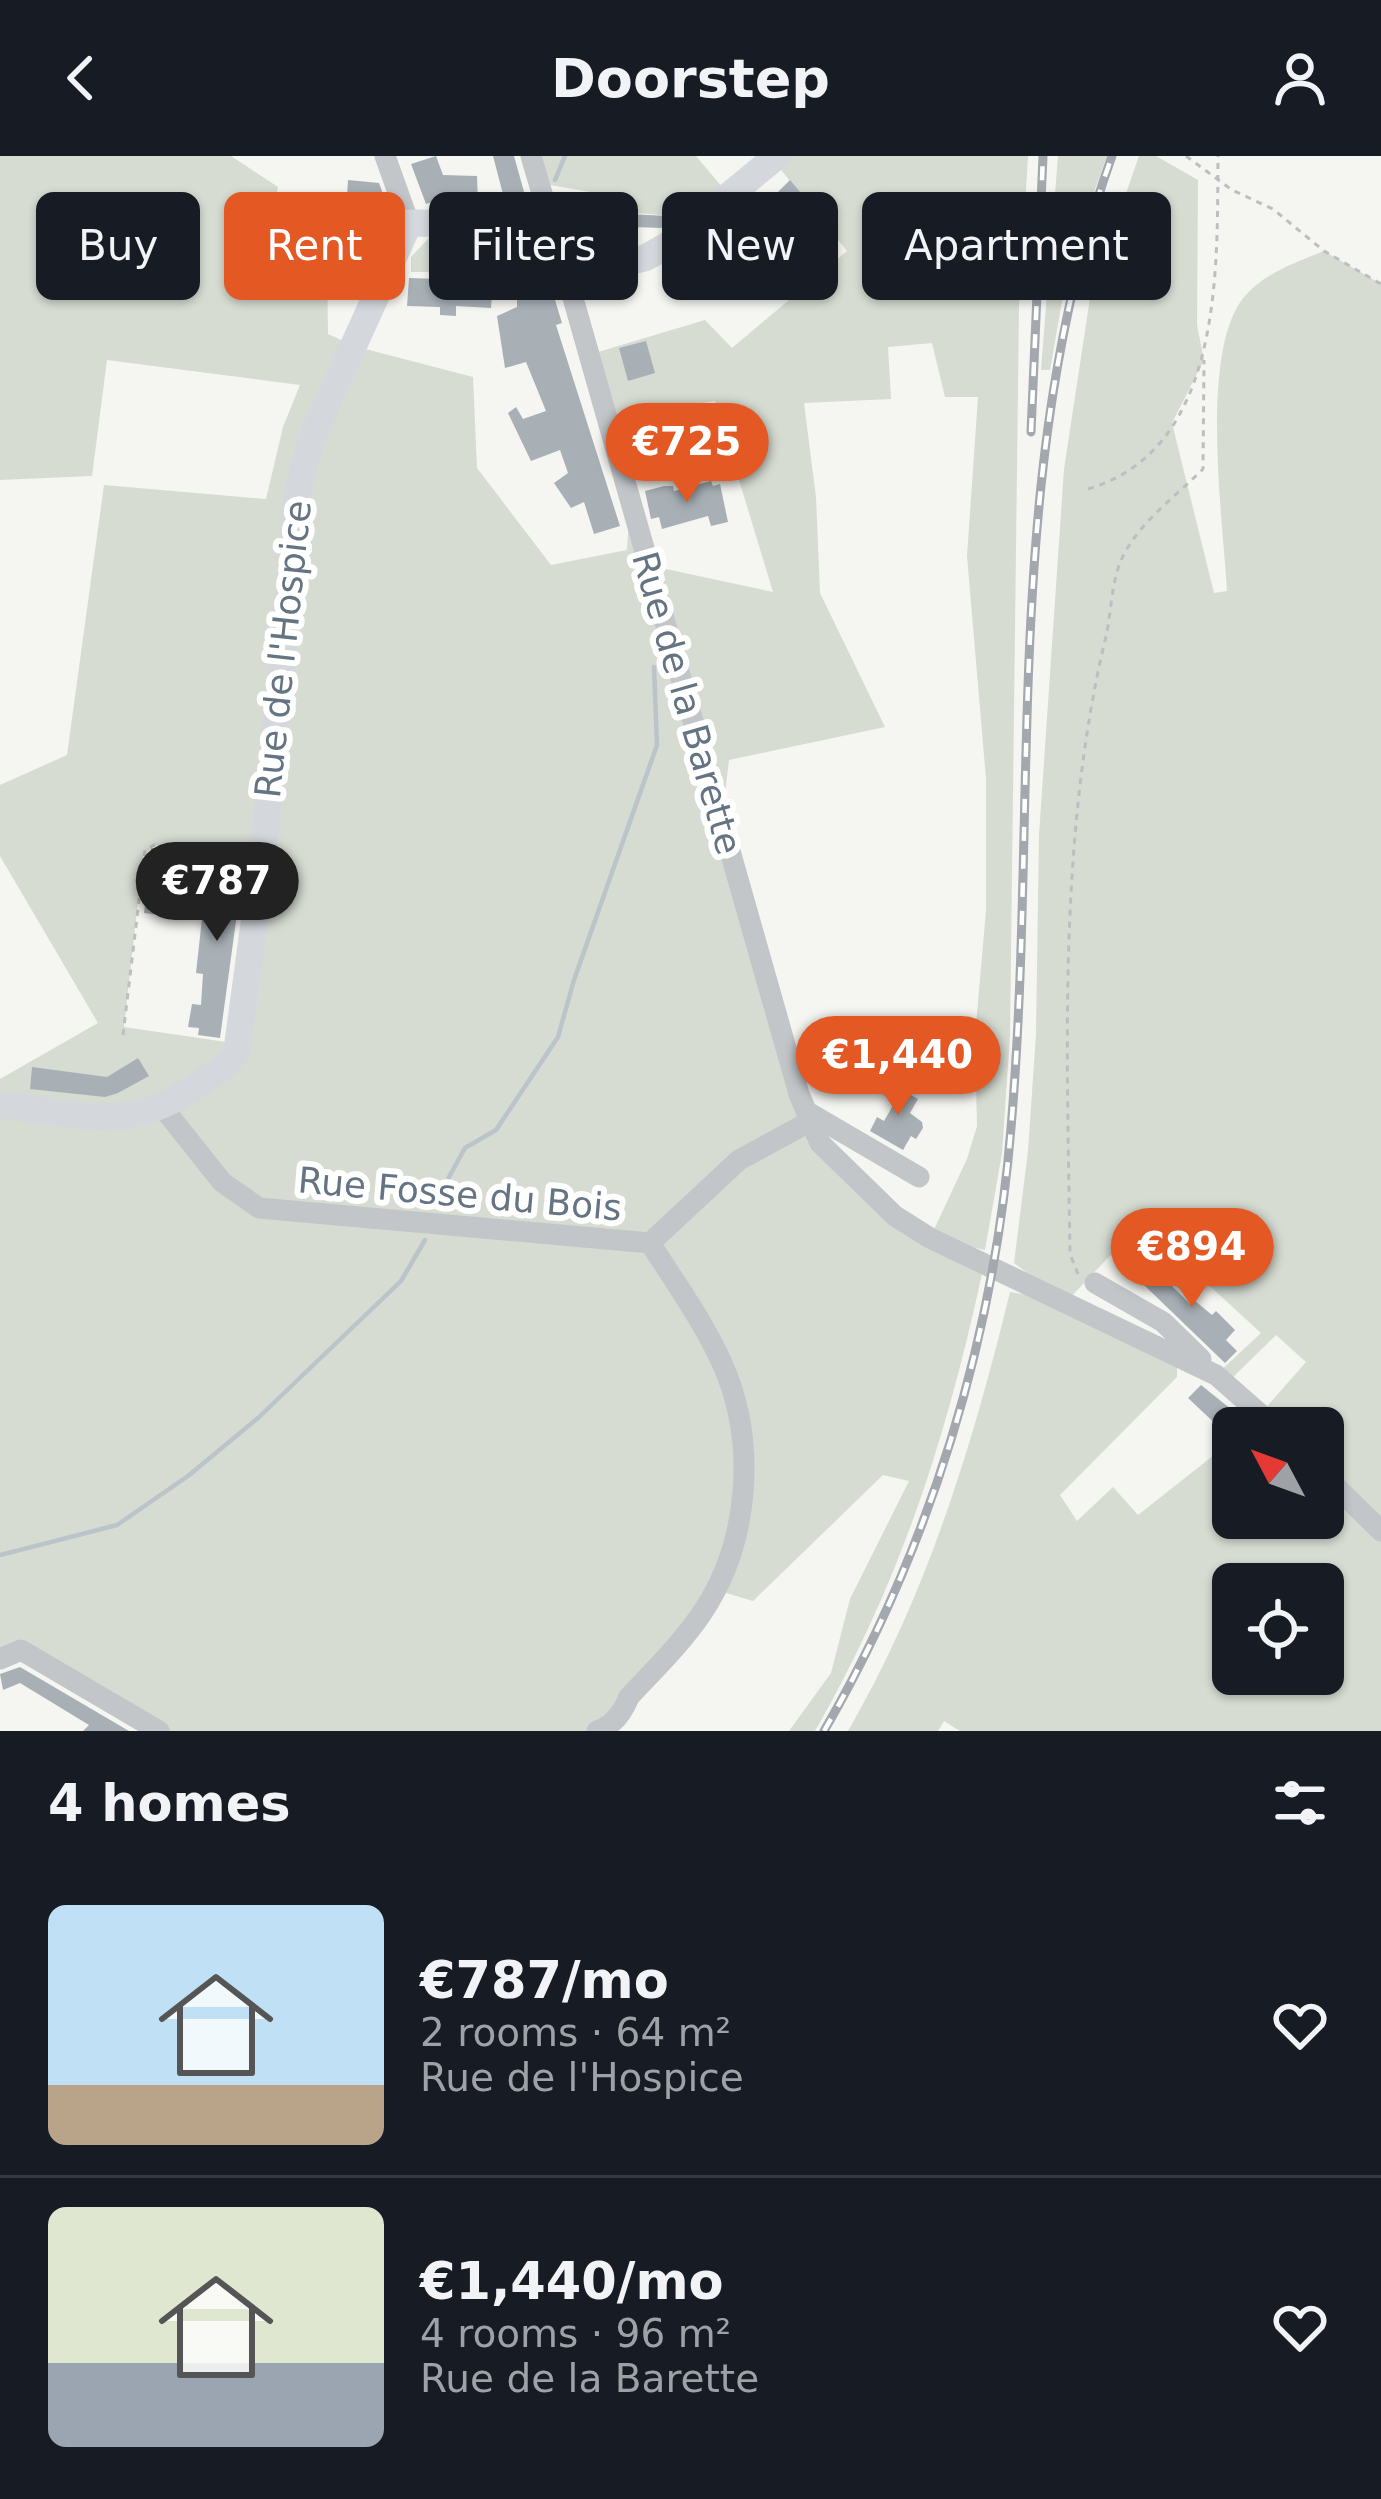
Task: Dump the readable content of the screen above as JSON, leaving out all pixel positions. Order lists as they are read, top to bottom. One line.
{"streets":{"main road":["Rue de l'Hospice"],"street":["Rue de la Barette","Rue Fosse du Bois"]},"crossings":[["Rue de l'Hospice","Rue Fosse du Bois"]],"north":"top left","page":{"header":"Doorstep","chip":["Buy","Rent","Filters","New","Apartment"],"price":["€725","€787","€1,440","€894"],"heading":"4 homes","list":[{"name":"€787/mo","note":"2 rooms · 64 m² · Rue de l'Hospice"},{"name":"€1,440/mo","note":"4 rooms · 96 m² · Rue de la Barette"}]}}
